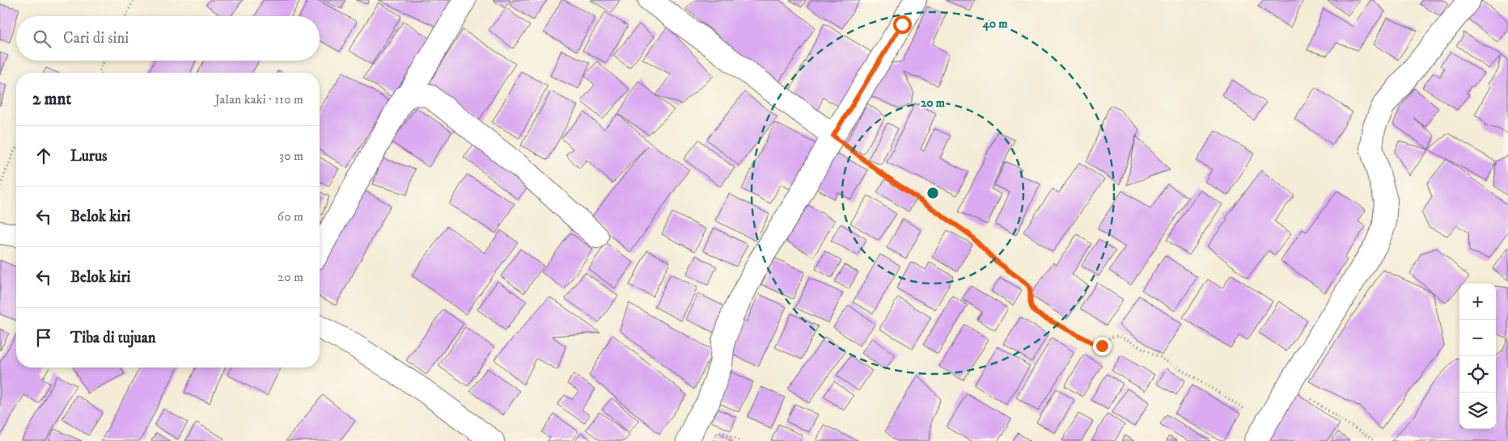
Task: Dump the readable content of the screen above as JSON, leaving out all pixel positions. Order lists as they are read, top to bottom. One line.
{"page":{"search":"Cari di sini","heading":["2 mnt","Jalan kaki · 110 m"],"list":[["Lurus","30 m"],["Belok kiri","60 m"],["Belok kiri","20 m"],"Tiba di tujuan"],"map_buttons":["+","−"]},"rings":["40 m","20 m"]}
